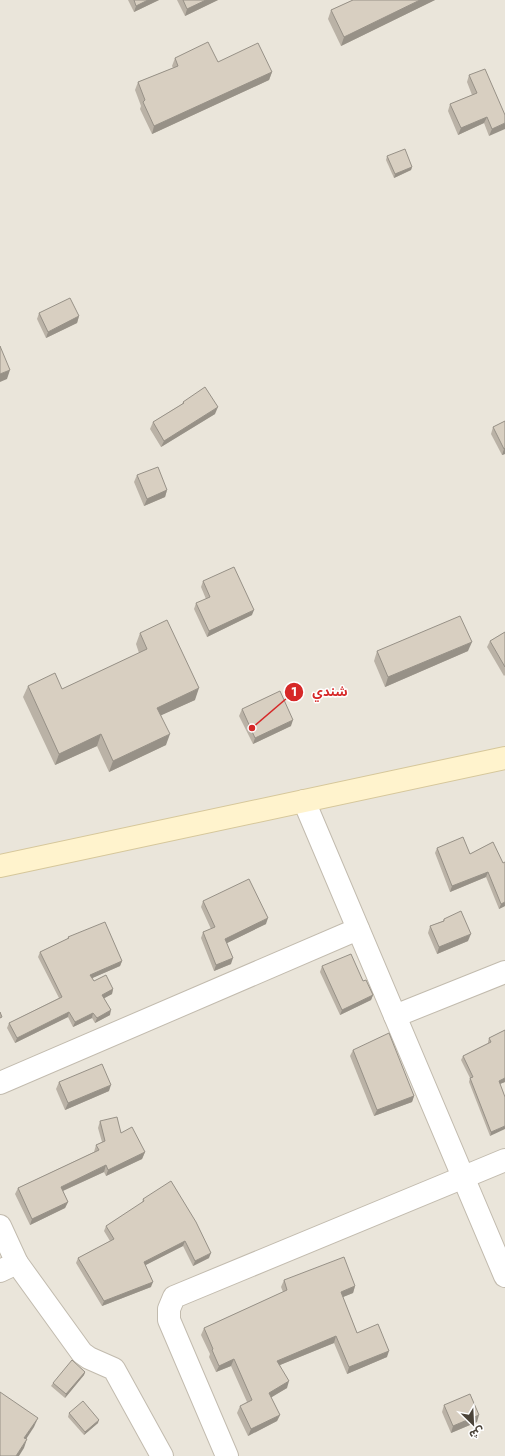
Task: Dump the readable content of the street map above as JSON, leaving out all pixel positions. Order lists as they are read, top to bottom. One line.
{"places":["شندي"],"north":"bottom right"}
